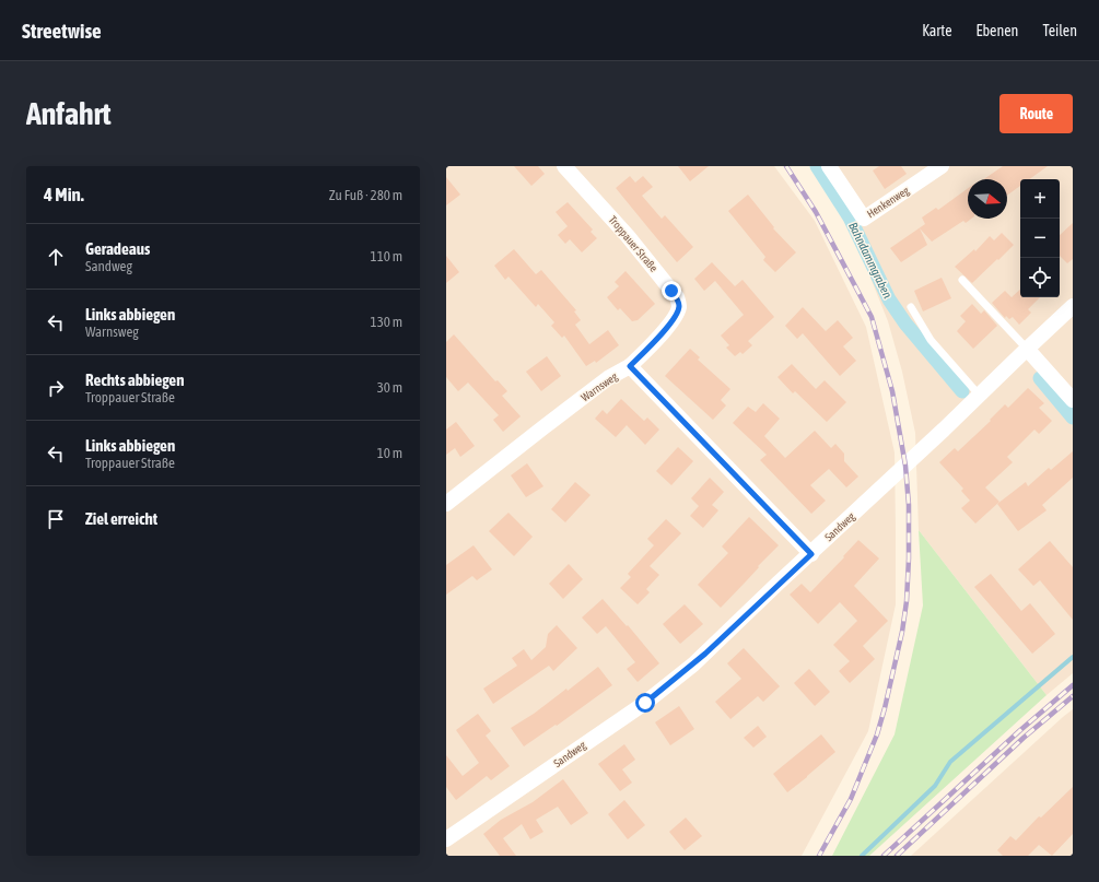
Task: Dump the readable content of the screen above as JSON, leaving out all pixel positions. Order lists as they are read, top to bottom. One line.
{"streets":{"street":["Henkenweg","Troppauer Straße","Warnsweg","Sandweg"]},"crossings":[["Troppauer Straße","Warnsweg"],["Warnsweg","Sandweg"]],"water":["Bahndammgraben"],"north":"right","page":{"header":"Streetwise","nav":["Karte","Ebenen","Teilen"],"buttons":"Route","title":"Anfahrt","heading":["4 Min.","Zu Fuß · 280 m"],"map_buttons":["+","−"],"list":[["Geradeaus","Sandweg","110 m"],["Links abbiegen","Warnsweg","130 m"],["Rechts abbiegen","Troppauer Straße","30 m"],["Links abbiegen","Troppauer Straße","10 m"],"Ziel erreicht"]}}
